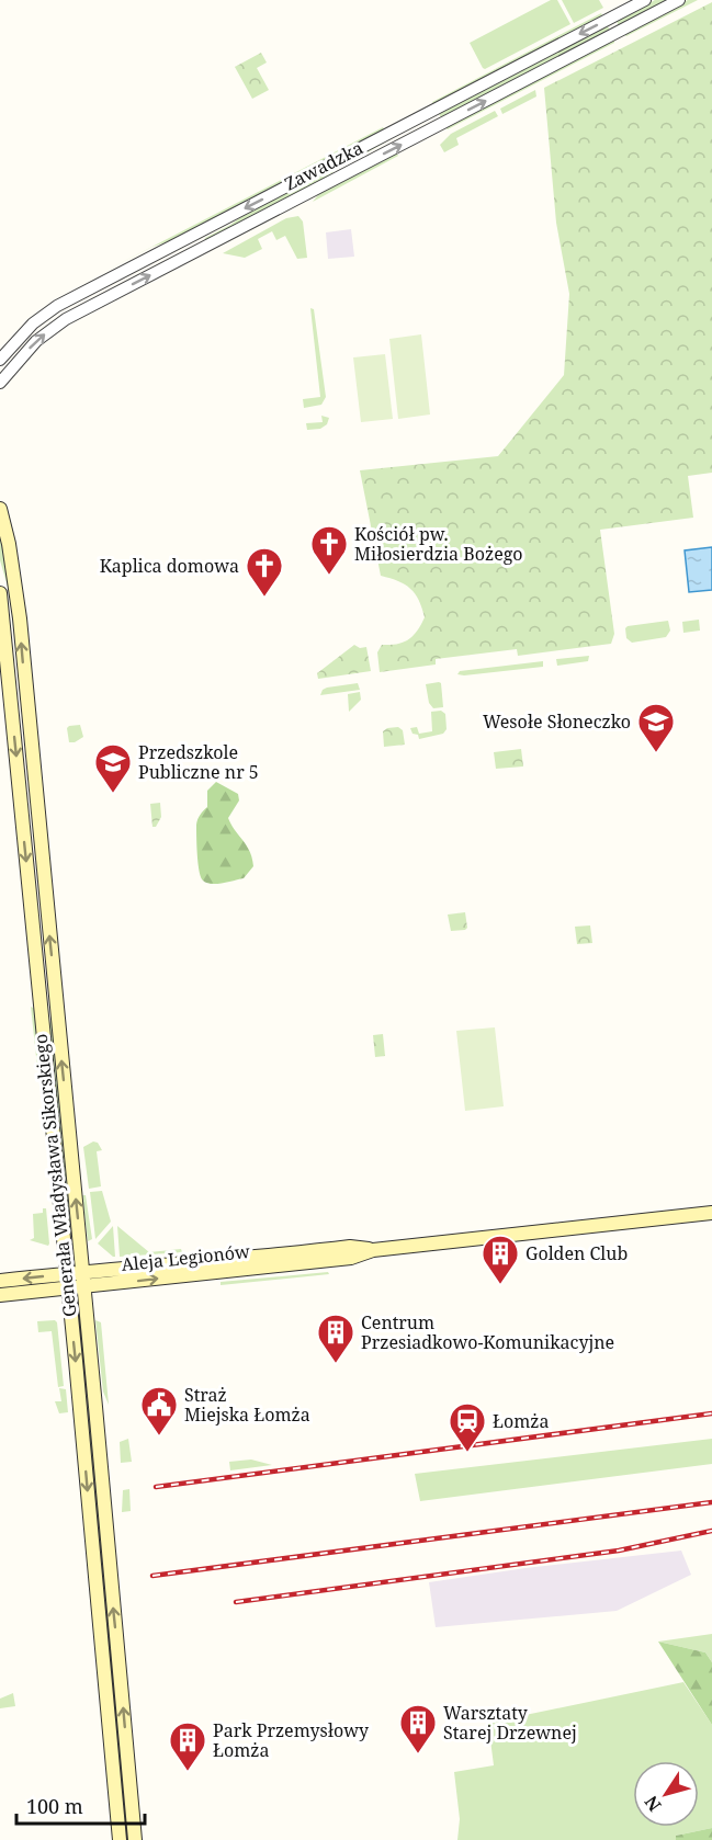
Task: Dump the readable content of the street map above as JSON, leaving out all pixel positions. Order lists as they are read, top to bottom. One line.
{"streets":{"main road":["Generała Władysława Sikorskiego","Aleja Legionów"],"street":["Zawadzka"]},"crossings":[["Generała Władysława Sikorskiego","Aleja Legionów"]],"places":{"church":["Kościół pw. Miłosierdzia Bożego","Kaplica domowa"],"school or university":["Wesołe Słoneczko","Przedszkole Publiczne nr 5"],"building":["Golden Club","Centrum Przesiadkowo-Komunikacyjne","Warsztaty Starej Drzewnej","Park Przemysłowy Łomża"],"public building":["Straż Miejska Łomża"],"station":["Łomża"]},"scale_bar":"100 m","north":"bottom left"}
